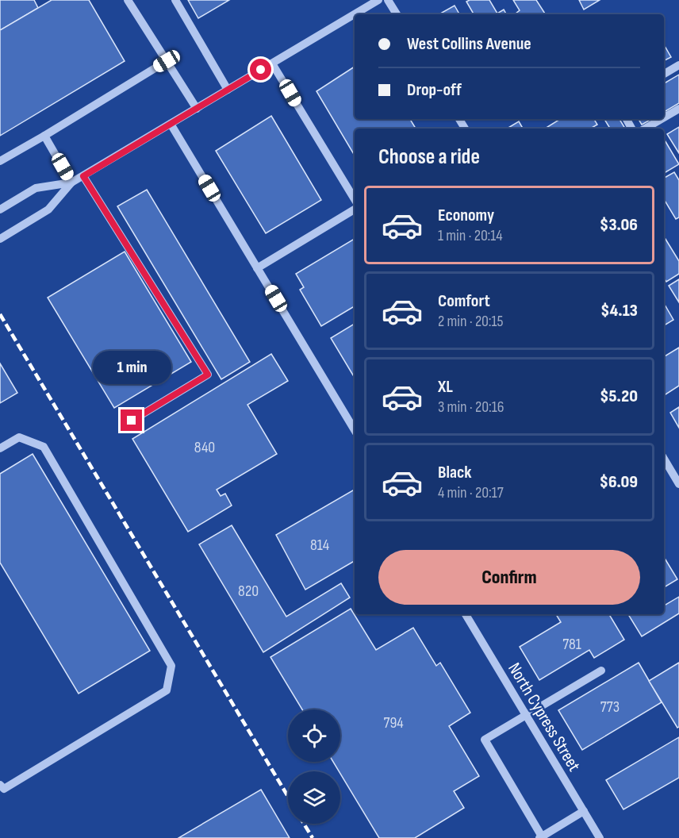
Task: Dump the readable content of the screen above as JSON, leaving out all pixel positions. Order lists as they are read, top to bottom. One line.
{"streets":{"street":["North Cypress Street"]},"house_numbers":["840","814","820","781","773","794"],"page":{"banner":["West Collins Avenue","Drop-off"],"heading":"Choose a ride","list":[{"name":"Economy","note":"1 min · 20:14","value":"$3.06"},{"name":"Comfort","note":"2 min · 20:15","value":"$4.13"},{"name":"XL","note":"3 min · 20:16","value":"$5.20"},{"name":"Black","note":"4 min · 20:17","value":"$6.09"}],"bubble":"1 min","buttons":"Confirm"}}
